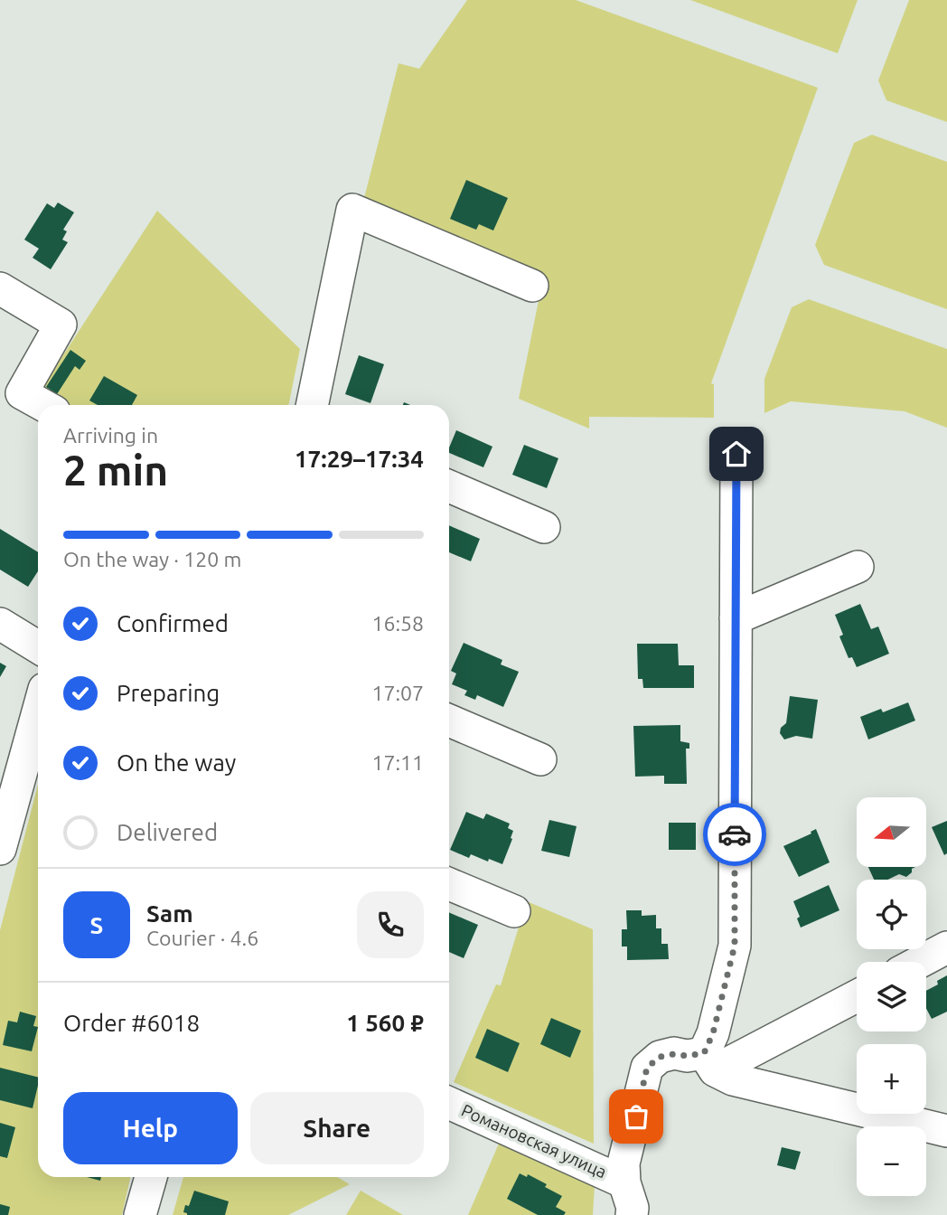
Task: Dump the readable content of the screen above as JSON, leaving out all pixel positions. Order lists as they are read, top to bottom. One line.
{"streets":{"street":["Романовская улица"]},"north":"left","page":{"heading":["2 min","Arriving in","17:29–17:34"],"panel":["Sam","Courier · 4.6","Order #6018","1 560 ₽"],"bar":"On the way · 120 m","list":[["Confirmed","16:58"],["Preparing","17:07"],["On the way","17:11"],"Delivered"],"map_buttons":["+","−"],"round":"S","buttons":["Help","Share"]}}
